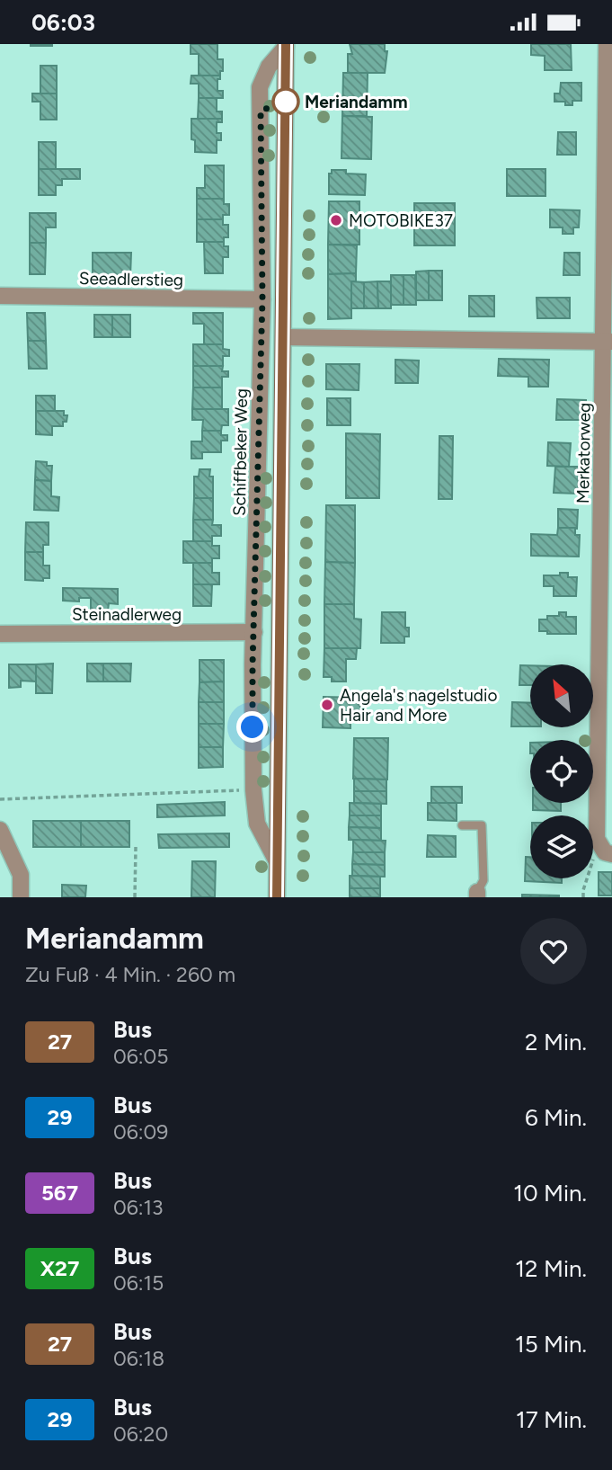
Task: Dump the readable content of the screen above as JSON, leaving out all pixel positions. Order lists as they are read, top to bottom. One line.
{"streets":{"main road":["Schiffbeker Weg"],"street":["Seeadlerstieg","Merkatorweg","Steinadlerweg"]},"crossings":[["Seeadlerstieg","Schiffbeker Weg"],["Schiffbeker Weg","Steinadlerweg"]],"places":["Meriandamm","MOTOBIKE37","Angela's nagelstudio Hair and More"],"lines":["bus line 27"],"north":"top left","page":{"status":"06:03","heading":["Meriandamm","Zu Fuß · 4 Min. · 260 m"],"list":[{"mark":"27","name":"Bus","note":"06:05","value":"2 Min."},{"mark":"29","name":"Bus","note":"06:09","value":"6 Min."},{"mark":"567","name":"Bus","note":"06:13","value":"10 Min."},{"mark":"X27","name":"Bus","note":"06:15","value":"12 Min."},{"mark":"27","name":"Bus","note":"06:18","value":"15 Min."},{"mark":"29","name":"Bus","note":"06:20","value":"17 Min."}]}}
